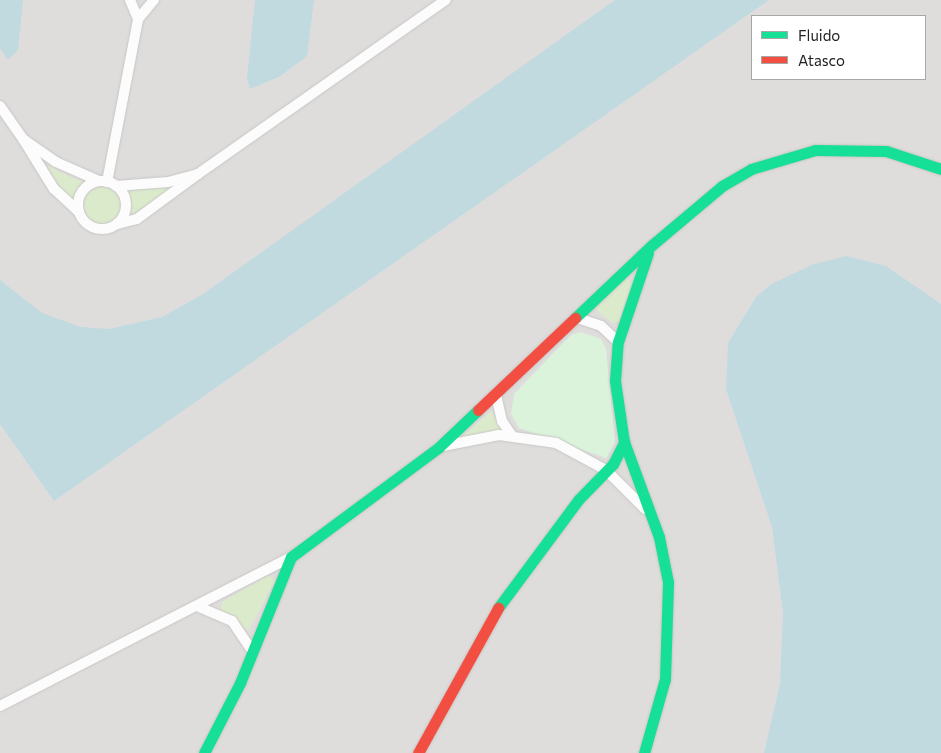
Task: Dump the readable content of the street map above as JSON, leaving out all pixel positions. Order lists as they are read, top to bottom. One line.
{"legend":["Fluido","Atasco"]}
